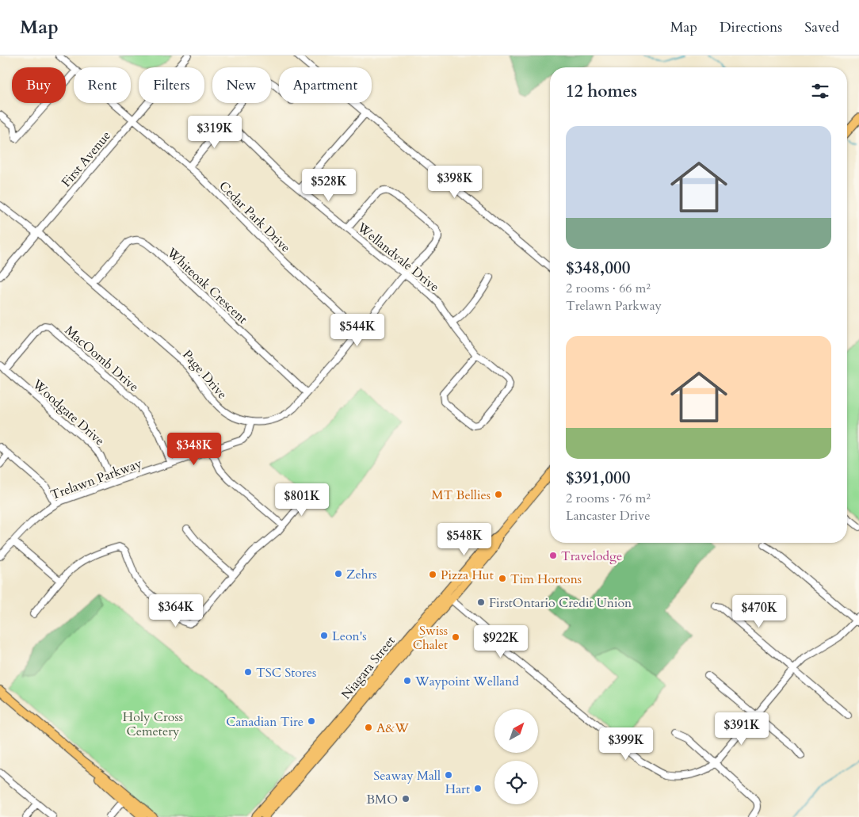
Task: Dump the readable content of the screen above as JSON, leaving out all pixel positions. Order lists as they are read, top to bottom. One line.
{"streets":{"main road":["Niagara Street"],"street":["First Avenue","Cedar Park Drive","Wellandvale Drive","Whiteoak Crescent","MacOomb Drive","Page Drive","Woodgate Drive","Trelawn Parkway"]},"crossings":[["First Avenue","Cedar Park Drive"],["First Avenue","Page Drive"],["Cedar Park Drive","Page Drive"],["Wellandvale Drive","Page Drive"],["Whiteoak Crescent","Page Drive"],["MacOomb Drive","Woodgate Drive"],["MacOomb Drive","Trelawn Parkway"],["Page Drive","Trelawn Parkway"],["Woodgate Drive","Trelawn Parkway"]],"parks":["Holy Cross Cemetery"],"places":["MT Bellies","Travelodge","Zehrs","Pizza Hut","Tim Hortons","FirstOntario Credit Union","Leon's","Swiss Chalet","TSC Stores","Waypoint Welland","Canadian Tire","A&W","Seaway Mall","Hart","BMO"],"north":"top right","page":{"header":"Map","nav":["Map","Directions","Saved"],"chip":["Buy","Rent","Filters","New","Apartment"],"heading":"12 homes","list":[{"name":"$348,000","note":"2 rooms · 66 m² · Trelawn Parkway"},{"name":"$391,000","note":"2 rooms · 76 m² · Lancaster Drive"}],"price":["$319K","$398K","$528K","$544K","$348K","$801K","$548K","$364K","$470K","$922K","$391K","$399K"]}}
